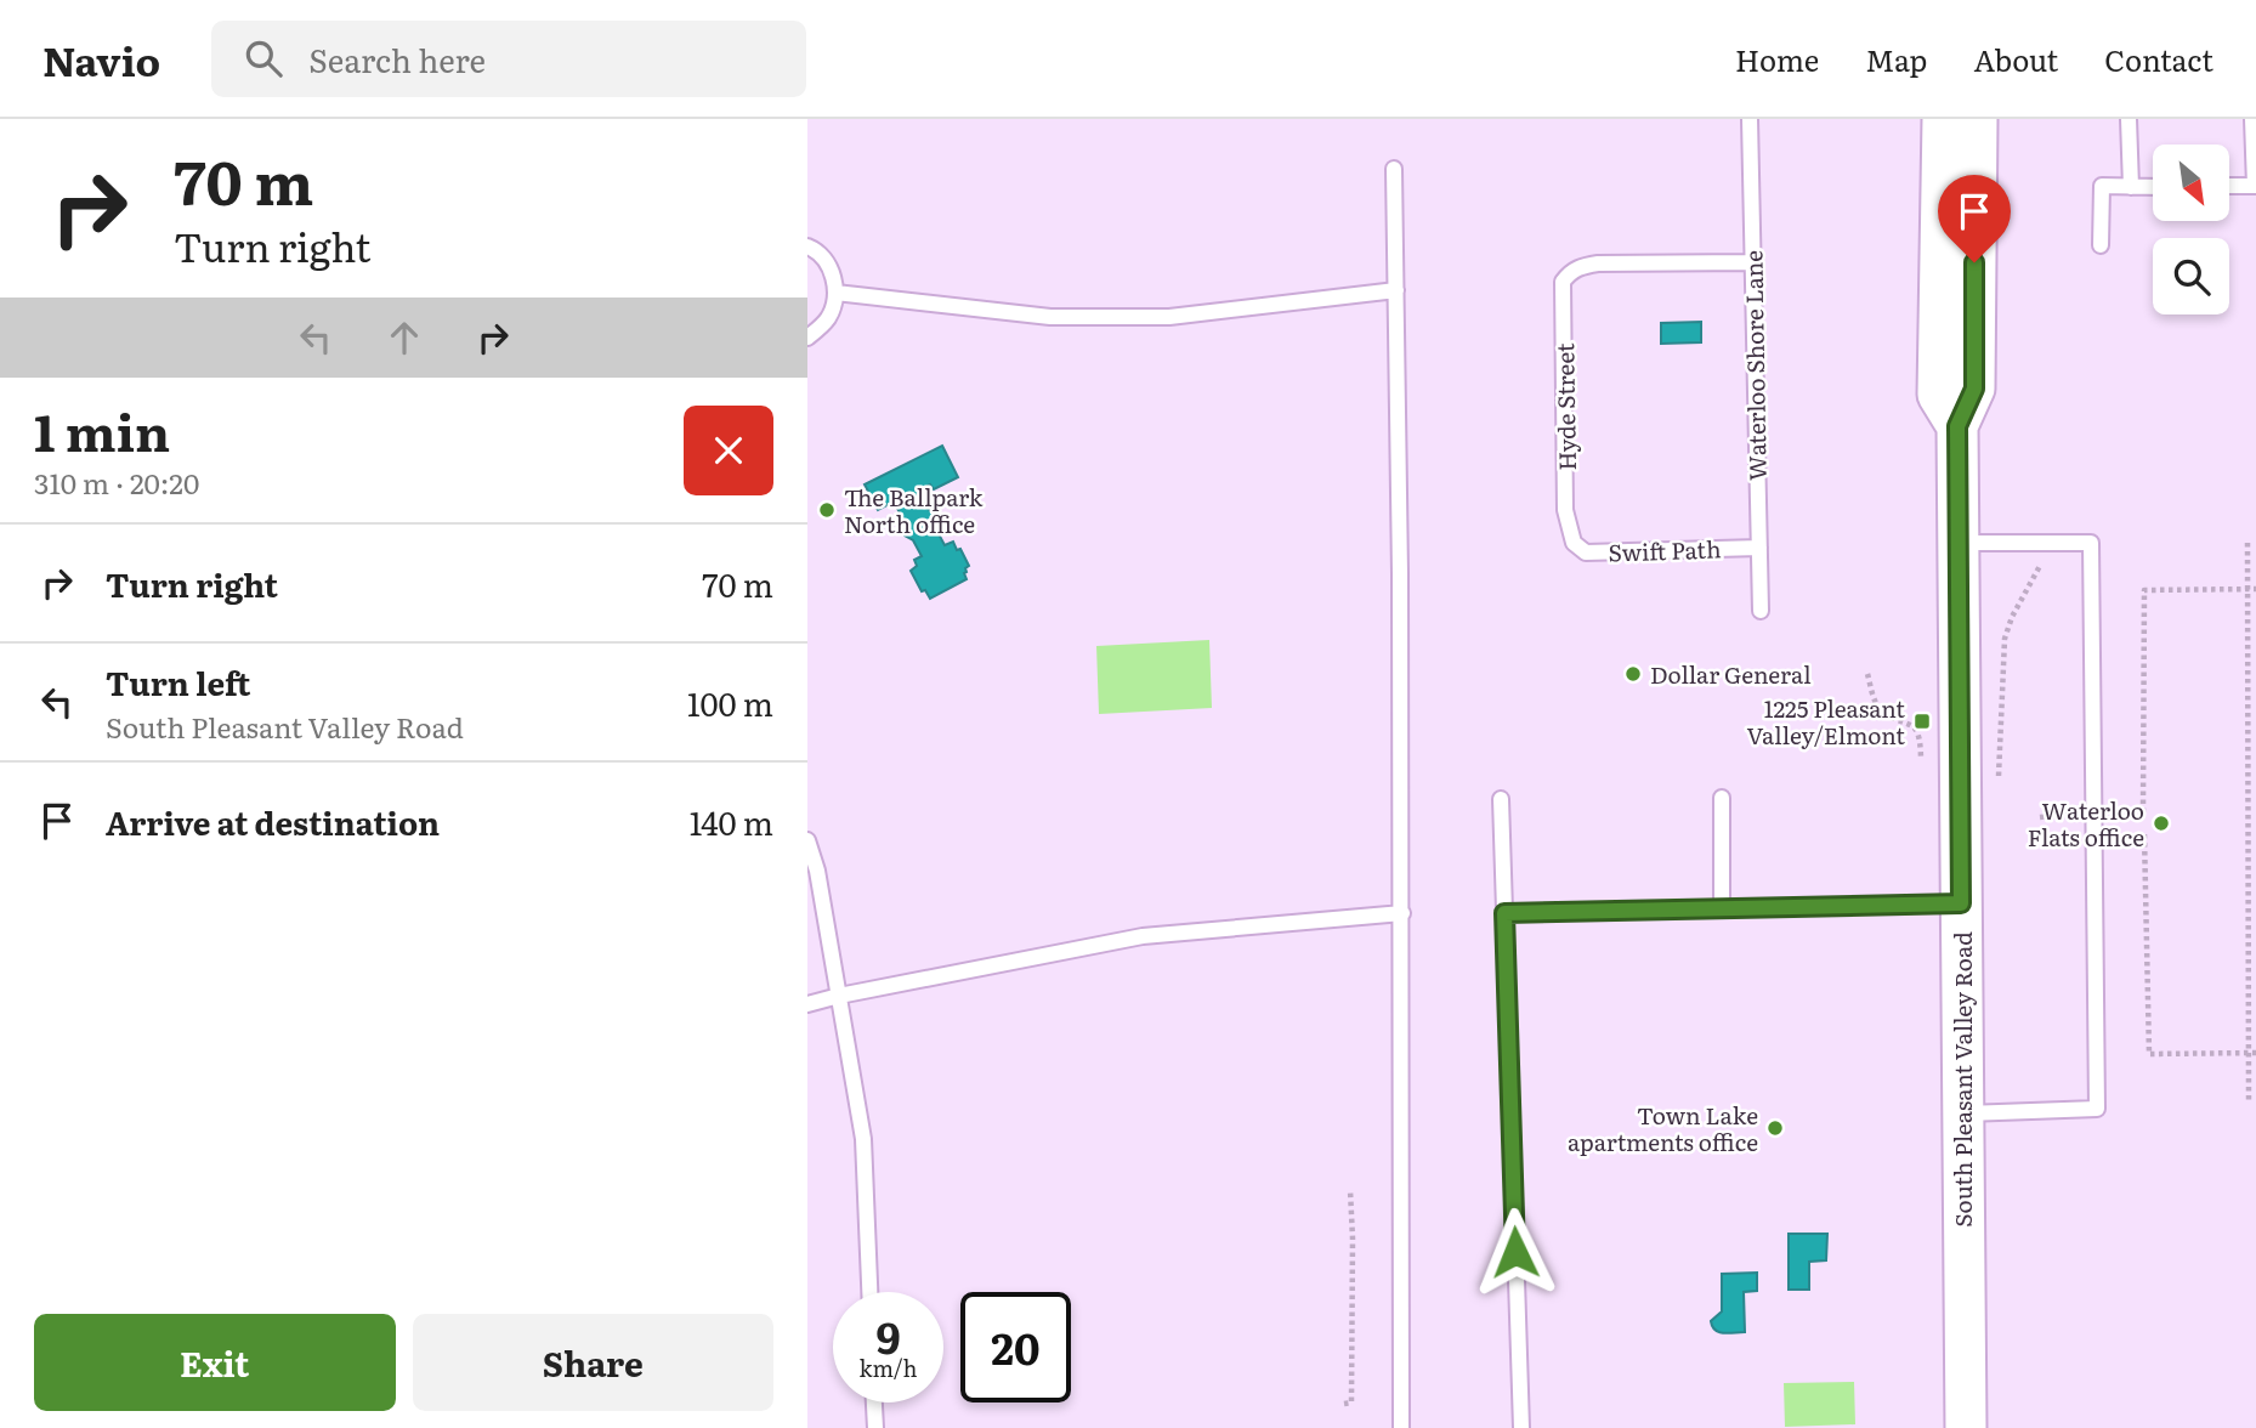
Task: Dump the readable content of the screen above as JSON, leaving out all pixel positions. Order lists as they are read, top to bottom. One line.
{"streets":{"main road":["South Pleasant Valley Road"],"lane":["Waterloo Shore Lane","Hyde Street","Swift Path"]},"crossings":[["Waterloo Shore Lane","Hyde Street"],["Waterloo Shore Lane","Swift Path"],["Hyde Street","Swift Path"]],"places":{"other":["The Ballpark North office","Dollar General","Waterloo Flats office","Town Lake apartments office"],"transit":["1225 Pleasant Valley/Elmont"]},"north":"bottom right","page":{"header":"Navio","search":"Search here","nav":["Home","Map","About","Contact"],"turn":["70 m","Turn right"],"heading":["1 min","310 m · 20:20"],"list":[{"name":"Turn right","value":"70 m"},{"name":"Turn left","note":"South Pleasant Valley Road","value":"100 m"},{"name":"Arrive at destination","value":"140 m"}],"speed":"9 km/h","limit":"20","buttons":["Exit","Share"]}}
